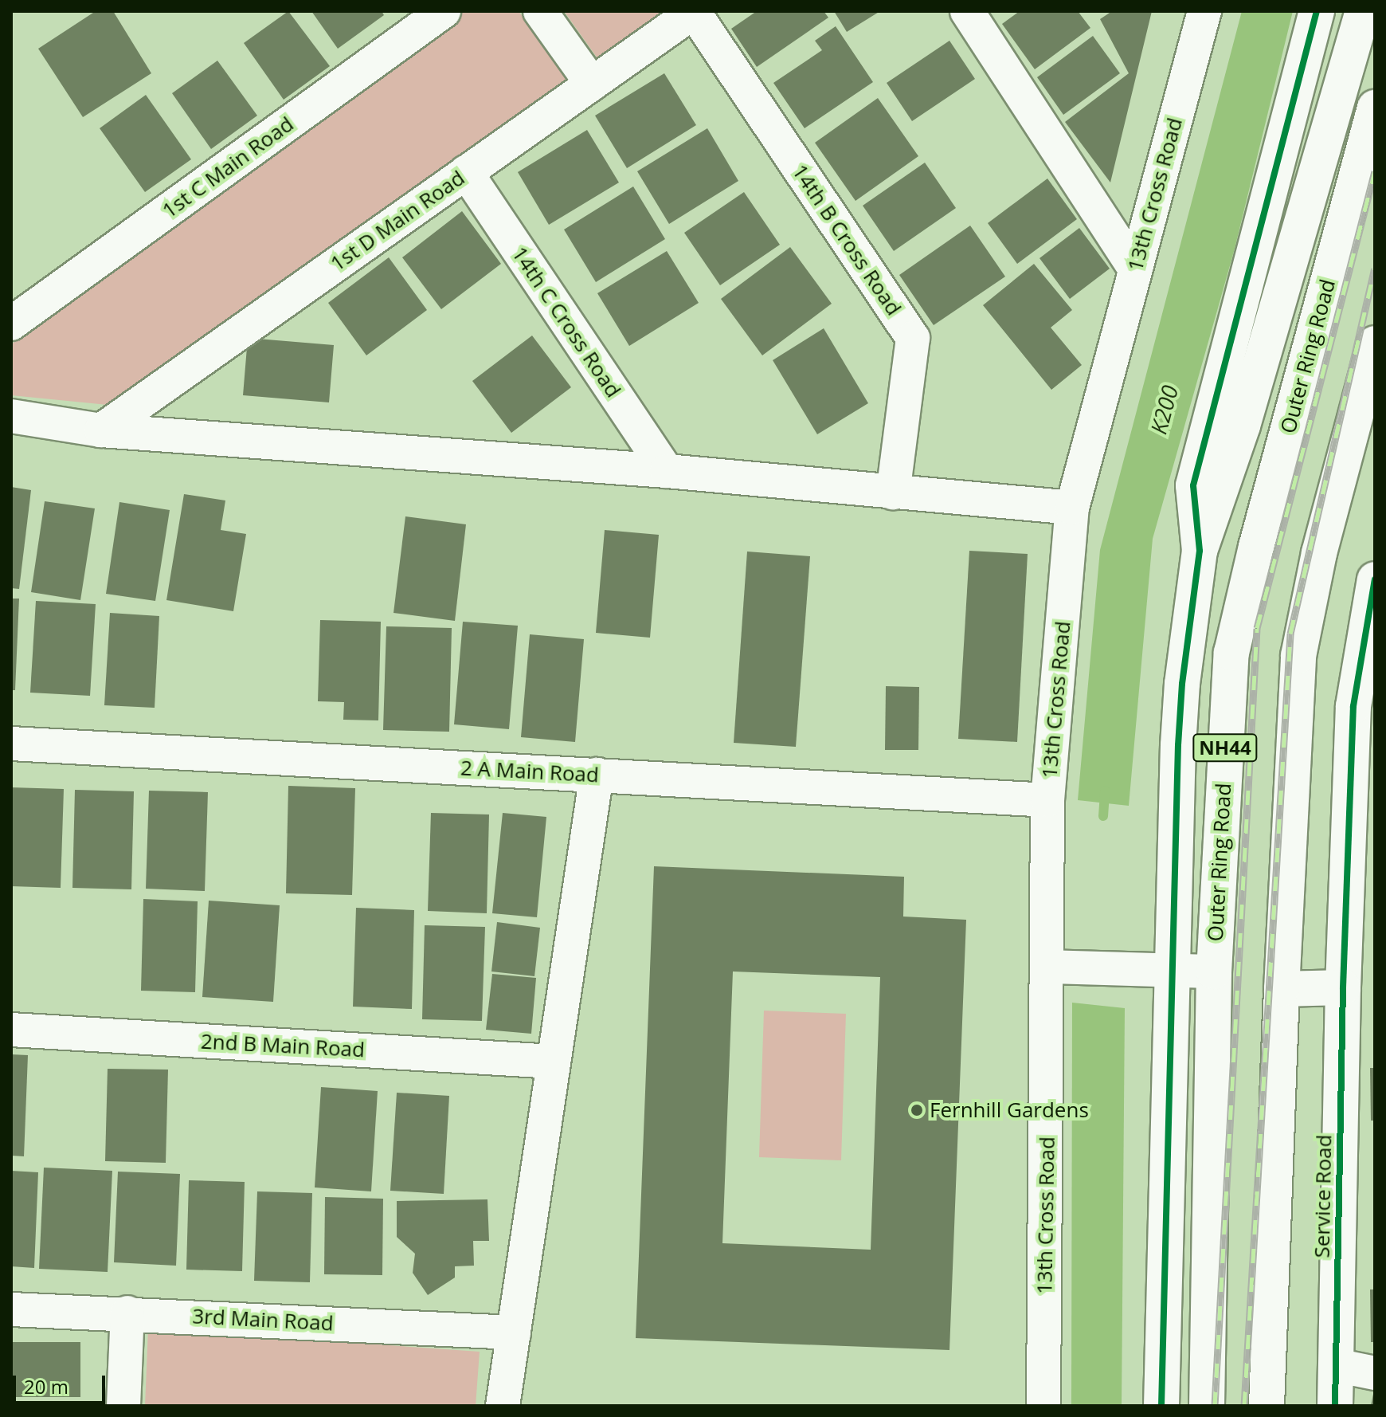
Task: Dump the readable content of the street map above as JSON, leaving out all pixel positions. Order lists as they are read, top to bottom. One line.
{"streets":{"main road":["Outer Ring Road","NH44","Service Road"],"street":["1st C Main Road","13th Cross Road","1st D Main Road","14th B Cross Road","14th C Cross Road","2 A Main Road","2nd B Main Road","3rd Main Road"]},"crossings":[["13th Cross Road","2 A Main Road"],["1st D Main Road","14th B Cross Road"],["1st D Main Road","14th C Cross Road"]],"water":["K200"],"places":["Fernhill Gardens"],"scale_bar":"20 m"}
